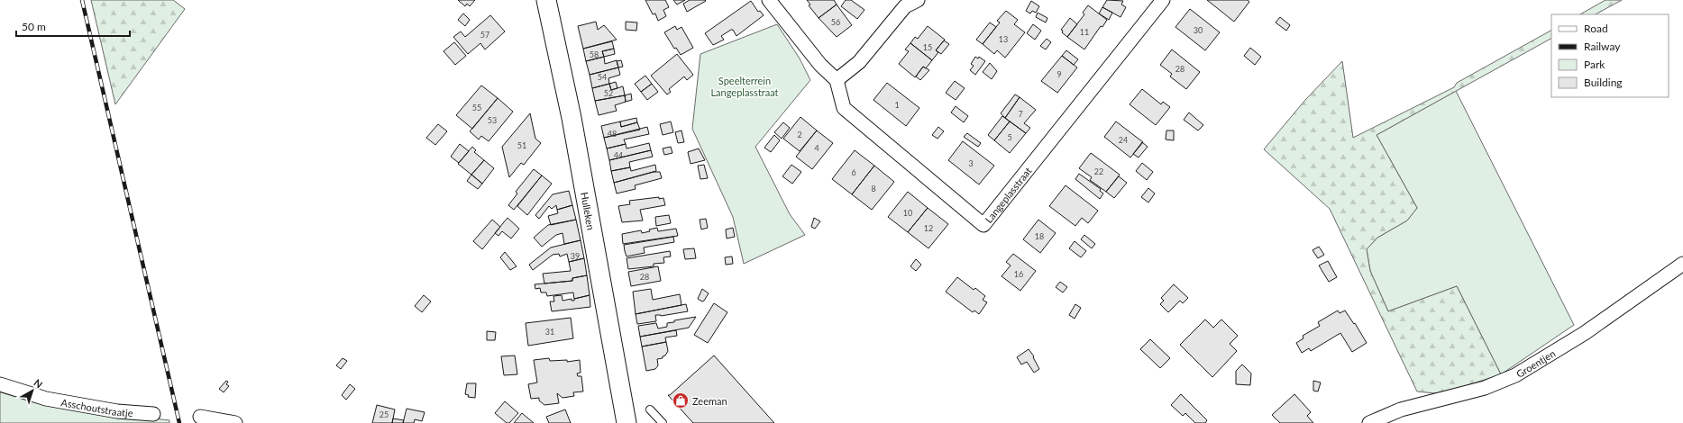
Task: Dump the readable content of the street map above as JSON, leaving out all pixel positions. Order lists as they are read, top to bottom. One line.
{"streets":{"main road":["Hulleken"],"street":["Langeplasstraat","Groentjen","Asschoutstraatje"]},"parks":["Speelterrein Langeplasstraat"],"places":{"shop":["Zeeman"]},"house_numbers":["56","30","11","57","13","15","58","28","9","54","52","1","55","7","53","48","2","5","24","51","4","44","3","22","6","8","10","12","18","39","16","28","31","25"],"legend":["Road","Railway","Park","Building"],"scale_bar":"50 m","north":"top right"}
